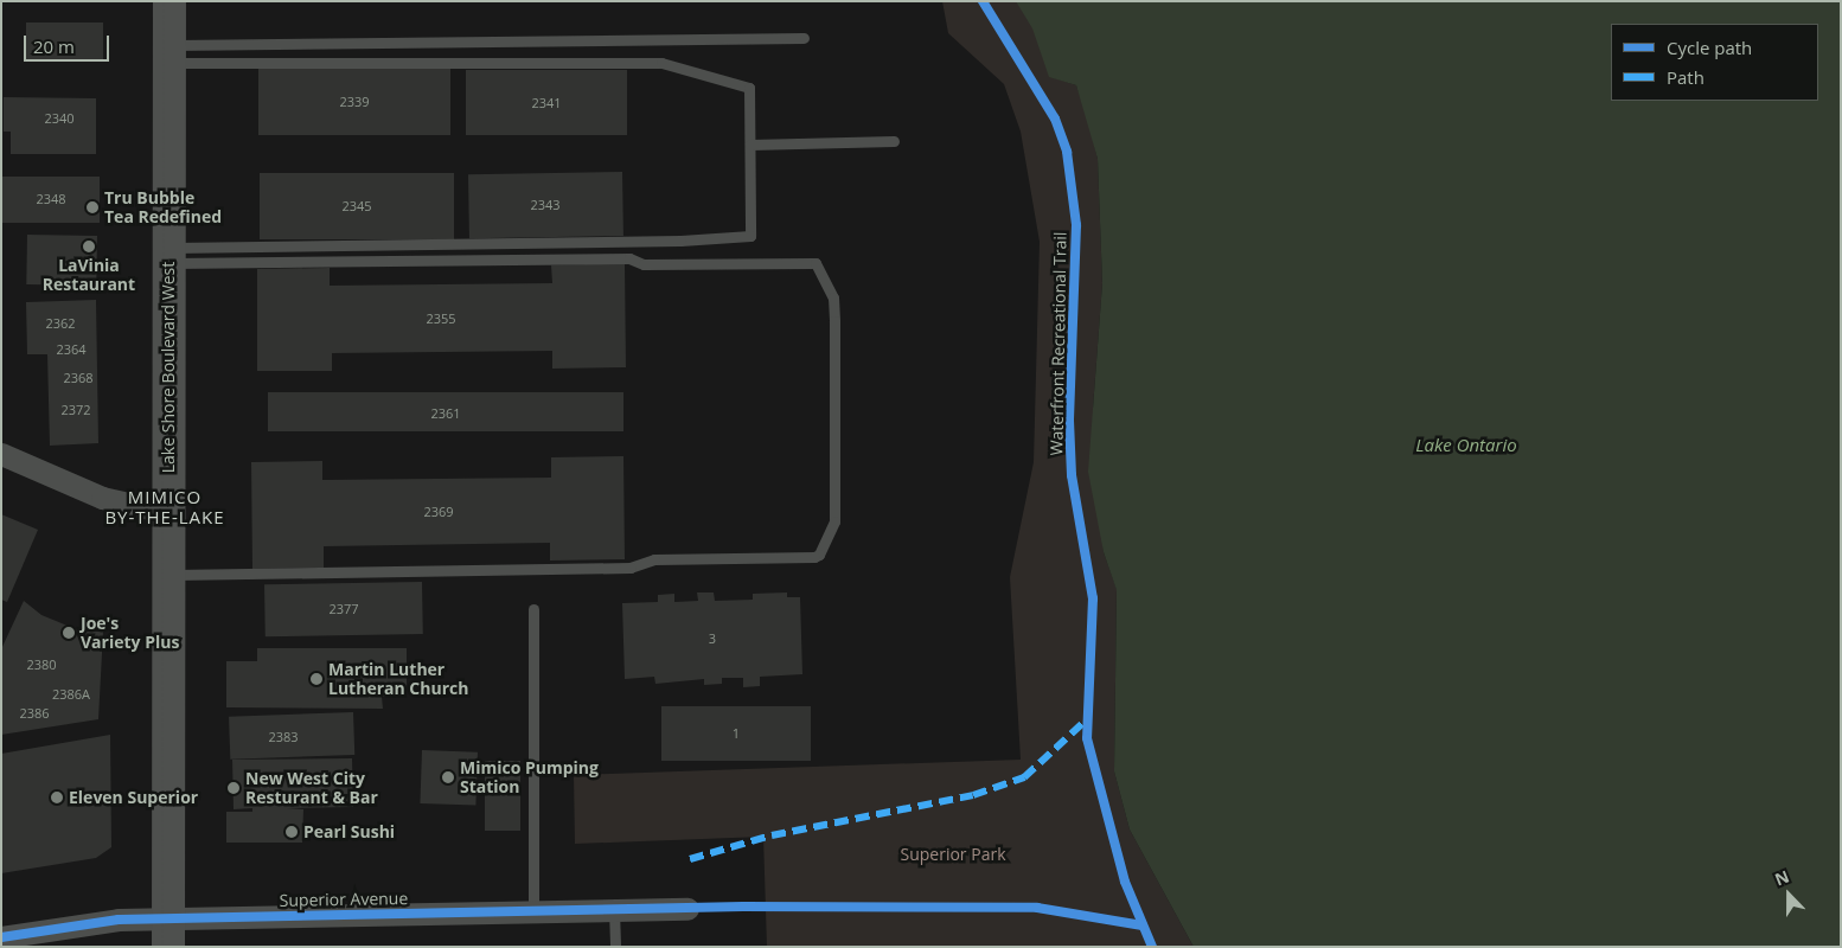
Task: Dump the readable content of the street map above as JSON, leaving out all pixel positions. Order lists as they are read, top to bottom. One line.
{"streets":{"main road":["Lake Shore Boulevard West"],"street":["Superior Avenue"],"cycle path":["Waterfront Recreational Trail"]},"crossings":[["Lake Shore Boulevard West","Superior Avenue"]],"districts":["MIMICO BY-THE-LAKE"],"water":["Lake Ontario"],"parks":["Superior Park"],"places":["Tru Bubble Tea Redefined","LaVinia Restaurant","Joe's Variety Plus","Martin Luther Lutheran Church","Mimico Pumping Station","New West City Resturant & Bar","Eleven Superior","Pearl Sushi"],"house_numbers":["2339","2341","2340","2348","2343","2345","2355","2362","2364","2368","2372","2361","2369","2377","3","2380","2386A","2386","1","2383"],"legend":["Cycle path","Path"],"scale_bar":"20 m","north":"top"}
